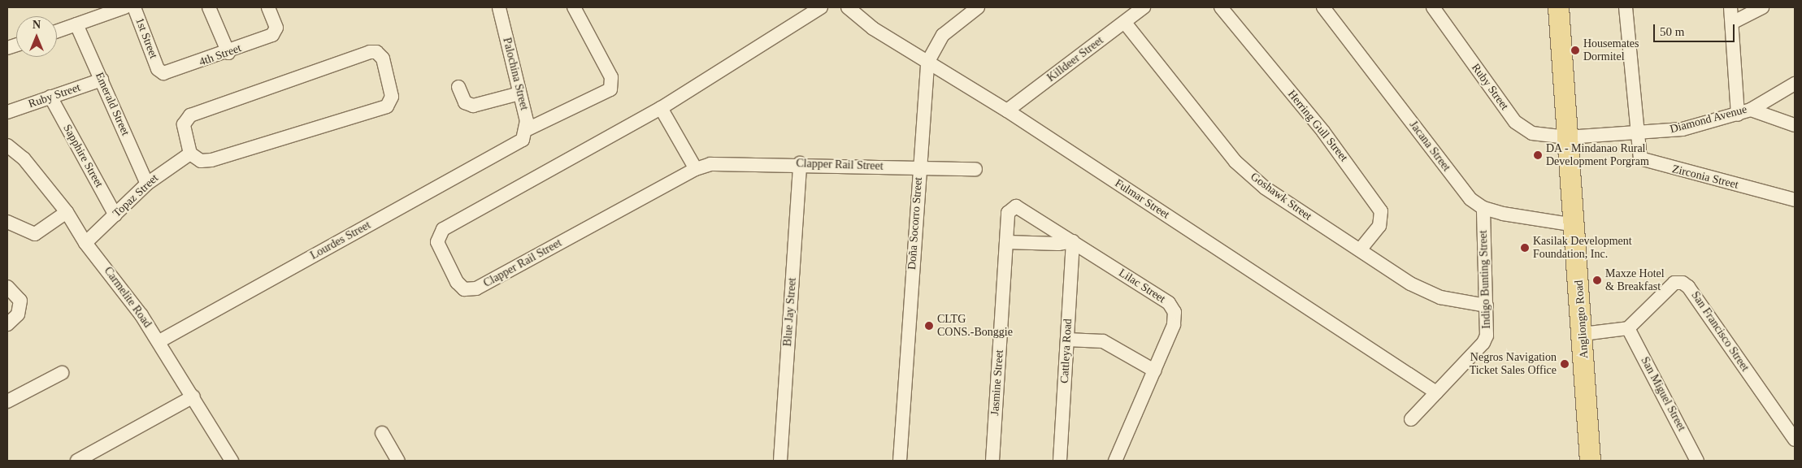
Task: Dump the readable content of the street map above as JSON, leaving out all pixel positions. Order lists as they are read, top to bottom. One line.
{"streets":{"main road":["Angliongto Road"],"street":["1st Street","4th Street","Killdeer Street","Palochina Street","Ruby Street","Emerald Street","Diamond Avenue","Herring Gull Street","Jacana Street","Sapphire Street","Clapper Rail Street","Zirconia Street","Topaz Street","Goshawk Street","Fulmar Street","Doña Socorro Street","Lourdes Street","Indigo Bunting Street","Lilac Street","Carmelite Road","Blue Jay Street","San Francisco Street","Cattleya Road","Jasmine Street","San Miguel Street"]},"crossings":[["1st Street","4th Street"],["Killdeer Street","Goshawk Street"],["Killdeer Street","Fulmar Street"],["Palochina Street","Lourdes Street"],["Ruby Street","Emerald Street"],["Ruby Street","Diamond Avenue"],["Ruby Street","Sapphire Street"],["Ruby Street","Angliongto Road"],["Emerald Street","Topaz Street"],["Diamond Avenue","Zirconia Street"],["Diamond Avenue","Angliongto Road"],["Herring Gull Street","Goshawk Street"],["Jacana Street","Indigo Bunting Street"],["Sapphire Street","Topaz Street"],["Clapper Rail Street","Doña Socorro Street"],["Clapper Rail Street","Blue Jay Street"],["Topaz Street","Carmelite Road"],["Goshawk Street","Indigo Bunting Street"],["Fulmar Street","Doña Socorro Street"],["Fulmar Street","Indigo Bunting Street"],["Lourdes Street","Carmelite Road"],["Lilac Street","Cattleya Road"],["Lilac Street","Jasmine Street"],["San Francisco Street","San Miguel Street"]],"places":["Housemates Dormitel","DA - Mindanao Rural Development Porgram","Kasilak Development Foundation, Inc.","Maxze Hotel & Breakfast","CLTG CONS.-Bonggie","Negros Navigation Ticket Sales Office"],"scale_bar":"50 m","north":"top"}
